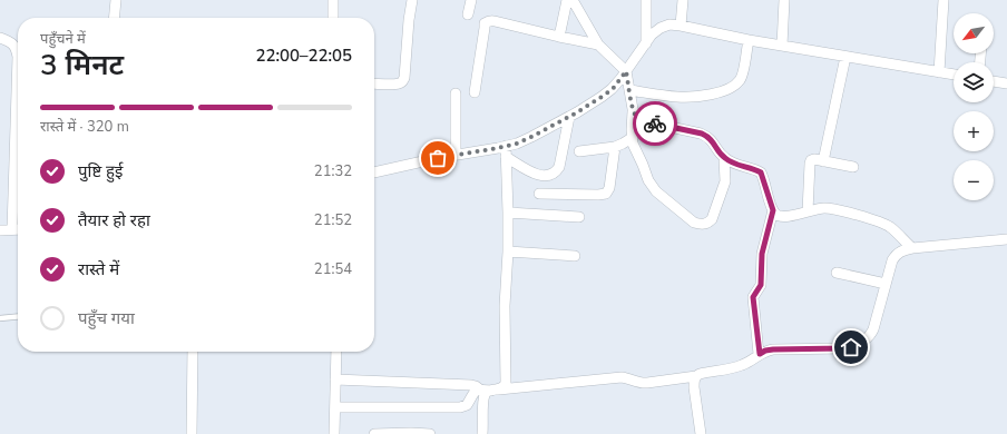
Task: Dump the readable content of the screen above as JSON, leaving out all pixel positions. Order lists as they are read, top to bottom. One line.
{"north":"bottom left","page":{"map_buttons":["+","−"],"heading":["3 मिनट","पहुँचने में","22:00–22:05"],"bar":"रास्ते में · 320 m","list":[["पुष्टि हुई","21:32"],["तैयार हो रहा","21:52"],["रास्ते में","21:54"],"पहुँच गया"]}}
